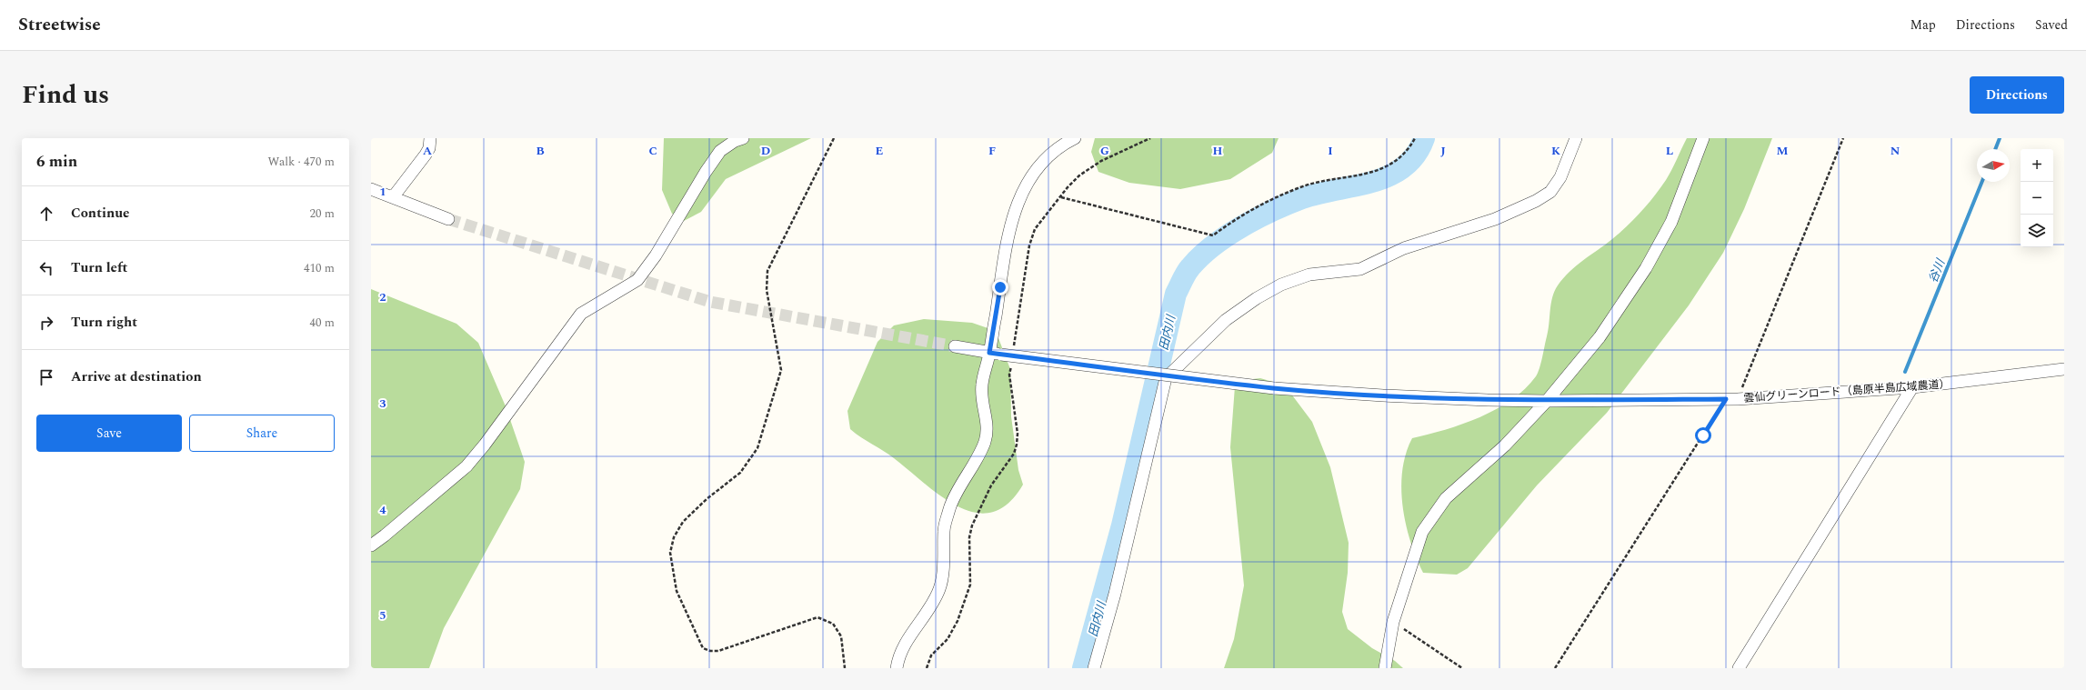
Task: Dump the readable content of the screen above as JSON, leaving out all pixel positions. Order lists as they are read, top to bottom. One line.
{"streets":{"street":["雲仙グリーンロード（島原半島広域農道）"]},"water":["谷川","田内川"],"north":"right","page":{"header":"Streetwise","nav":["Map","Directions","Saved"],"title":"Find us","buttons":["Directions",["Save","Share"]],"heading":["6 min","Walk · 470 m"],"map_buttons":["+","−"],"list":[["Continue","20 m"],["Turn left","410 m"],["Turn right","40 m"],"Arrive at destination"]},"grid":{"columns":["A","B","C","D","E","F","G","H","I","J","K","L","M","N"],"rows":["1","2","3","4","5"]}}
